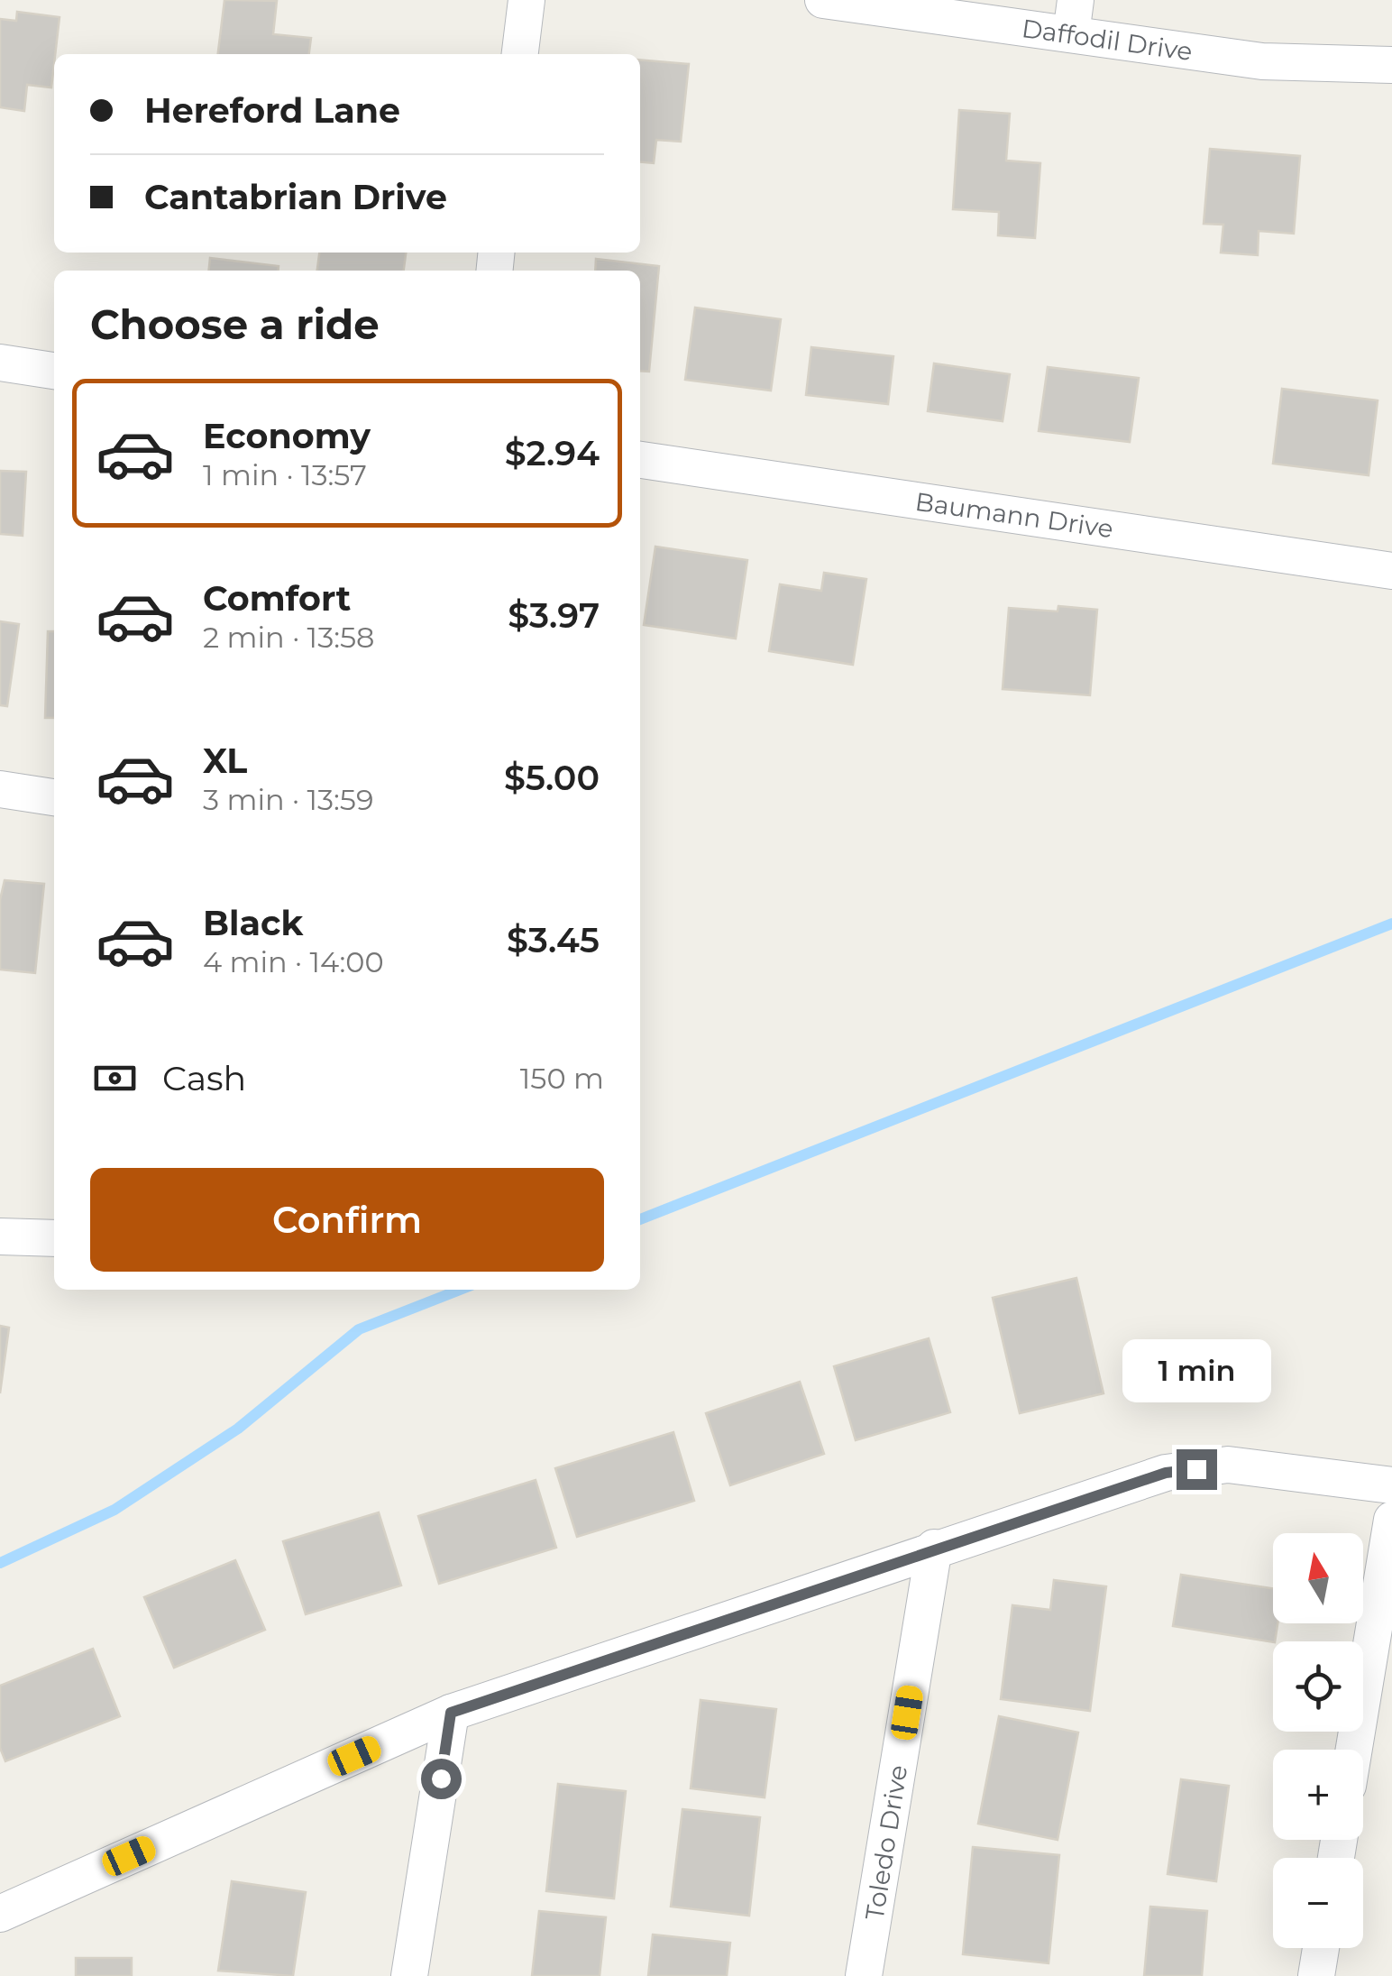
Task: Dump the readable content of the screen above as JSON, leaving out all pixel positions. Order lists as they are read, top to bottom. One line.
{"streets":{"street":["Daffodil Drive","Baumann Drive","Toledo Drive"]},"north":"top","page":{"banner":["Hereford Lane","Cantabrian Drive"],"heading":"Choose a ride","list":[{"name":"Economy","note":"1 min · 13:57","value":"$2.94"},{"name":"Comfort","note":"2 min · 13:58","value":"$3.97"},{"name":"XL","note":"3 min · 13:59","value":"$5.00"},{"name":"Black","note":"4 min · 14:00","value":"$3.45"}],"pay":["Cash","150 m"],"buttons":"Confirm","bubble":"1 min","map_buttons":["+","−"]}}
